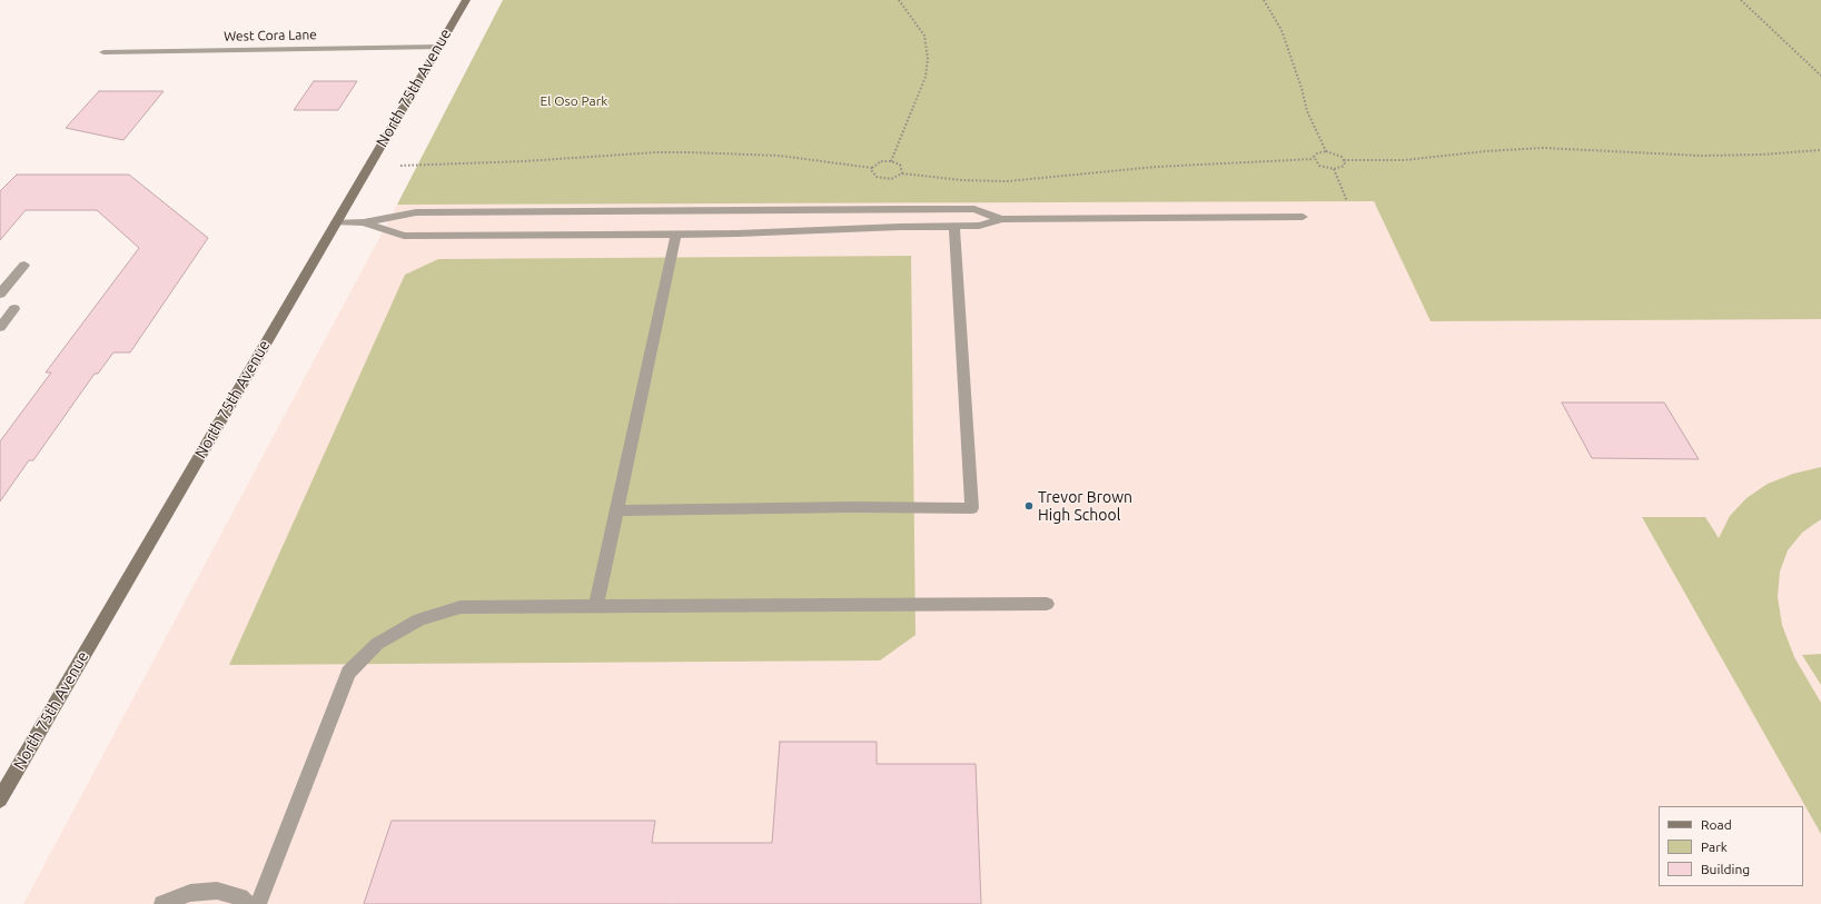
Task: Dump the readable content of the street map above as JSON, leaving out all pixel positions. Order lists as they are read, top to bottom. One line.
{"streets":{"main road":["North 75th Avenue"],"street":["West Cora Lane"]},"crossings":[["West Cora Lane","North 75th Avenue"]],"parks":["El Oso Park"],"places":["Trevor Brown High School"],"legend":["Road","Park","Building"]}
